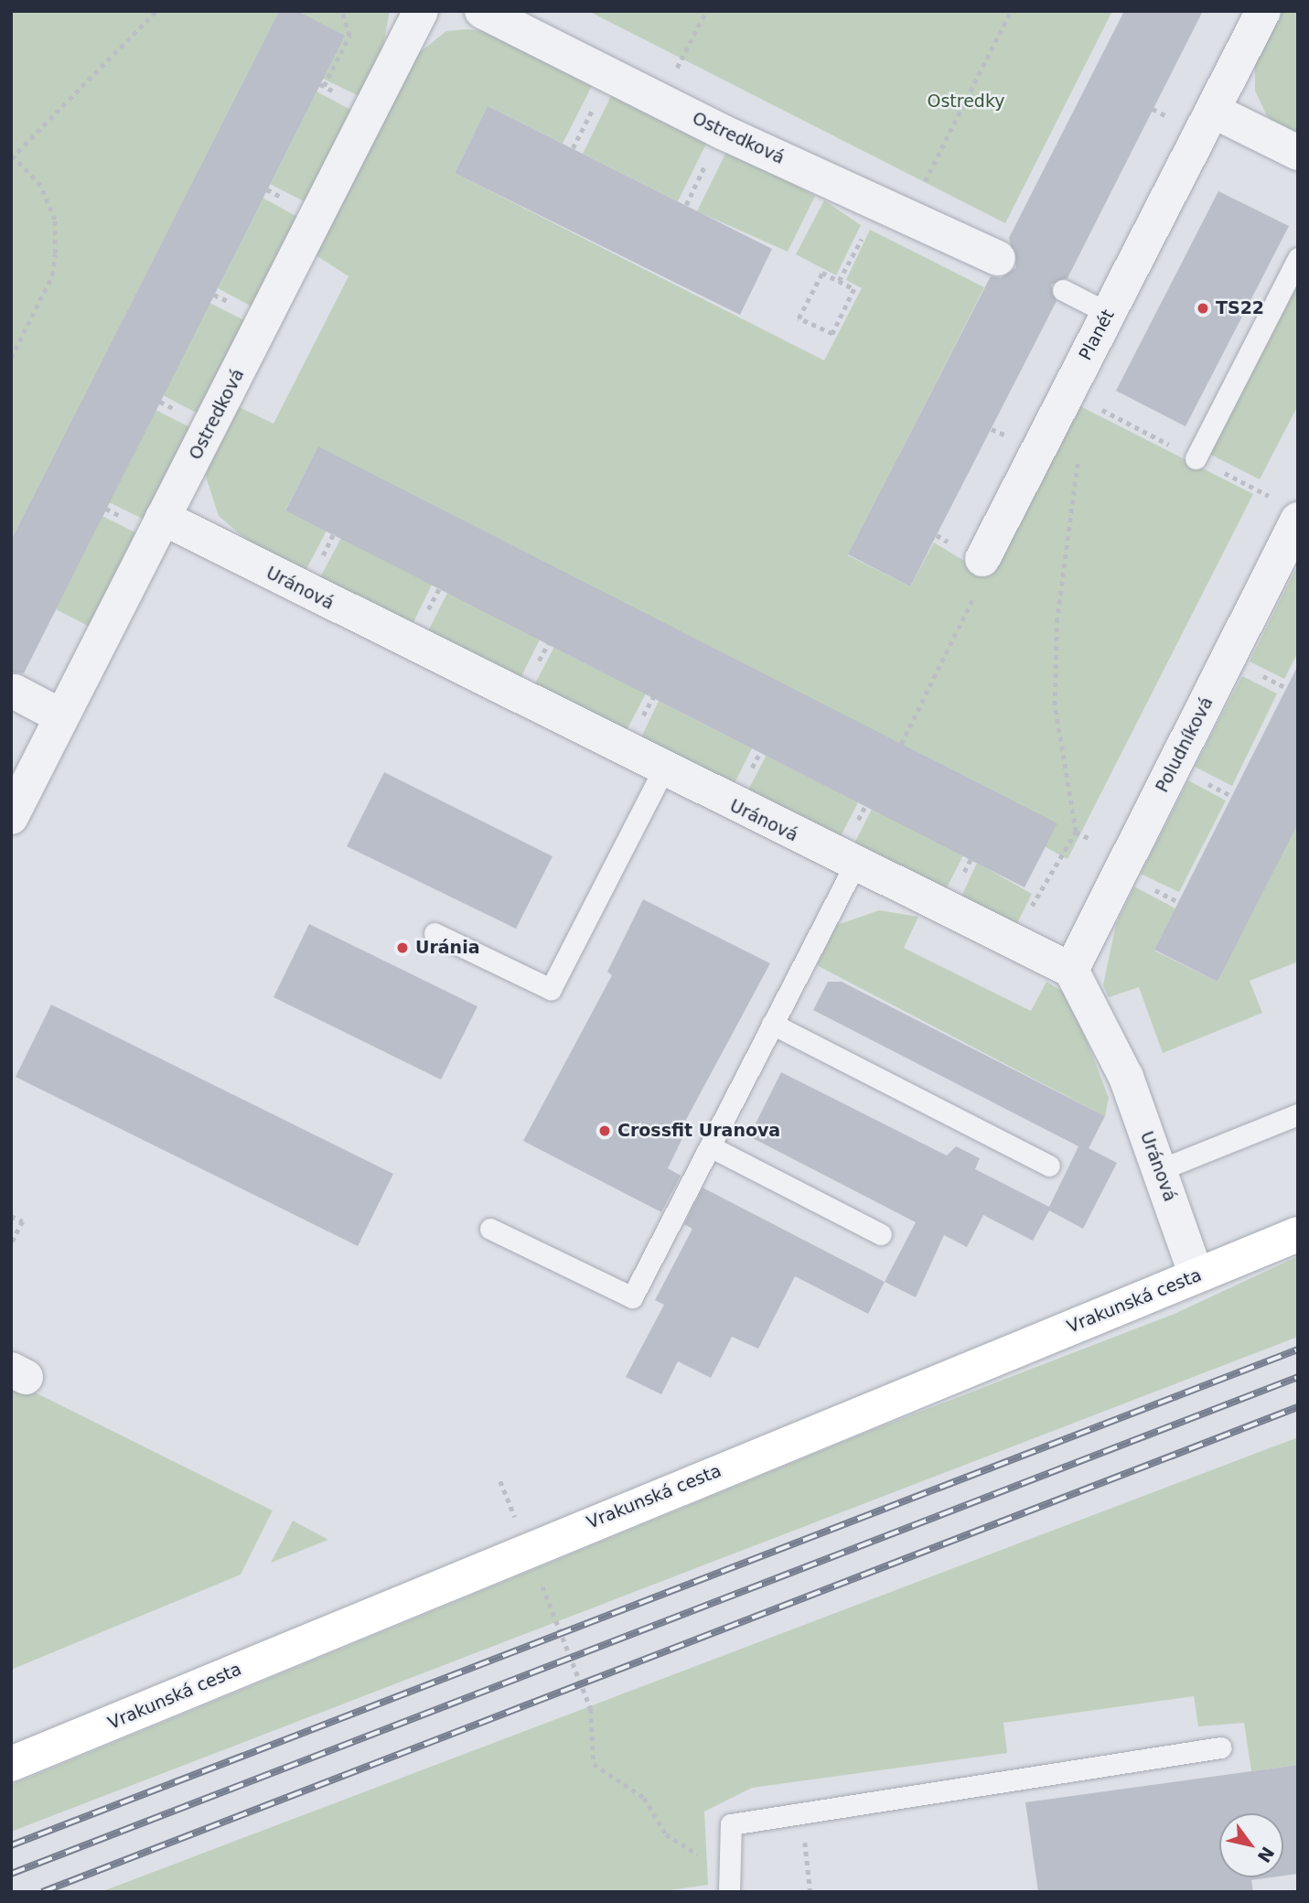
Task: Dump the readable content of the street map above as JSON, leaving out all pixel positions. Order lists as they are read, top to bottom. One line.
{"streets":{"main road":["Vrakunská cesta"],"street":["Ostredková","Planét","Uránová","Poludníková"]},"crossings":[["Ostredková","Uránová"],["Uránová","Poludníková"],["Uránová","Vrakunská cesta"]],"parks":["Ostredky"],"places":["TS22","Uránia","Crossfit Uranova"],"north":"bottom right"}
